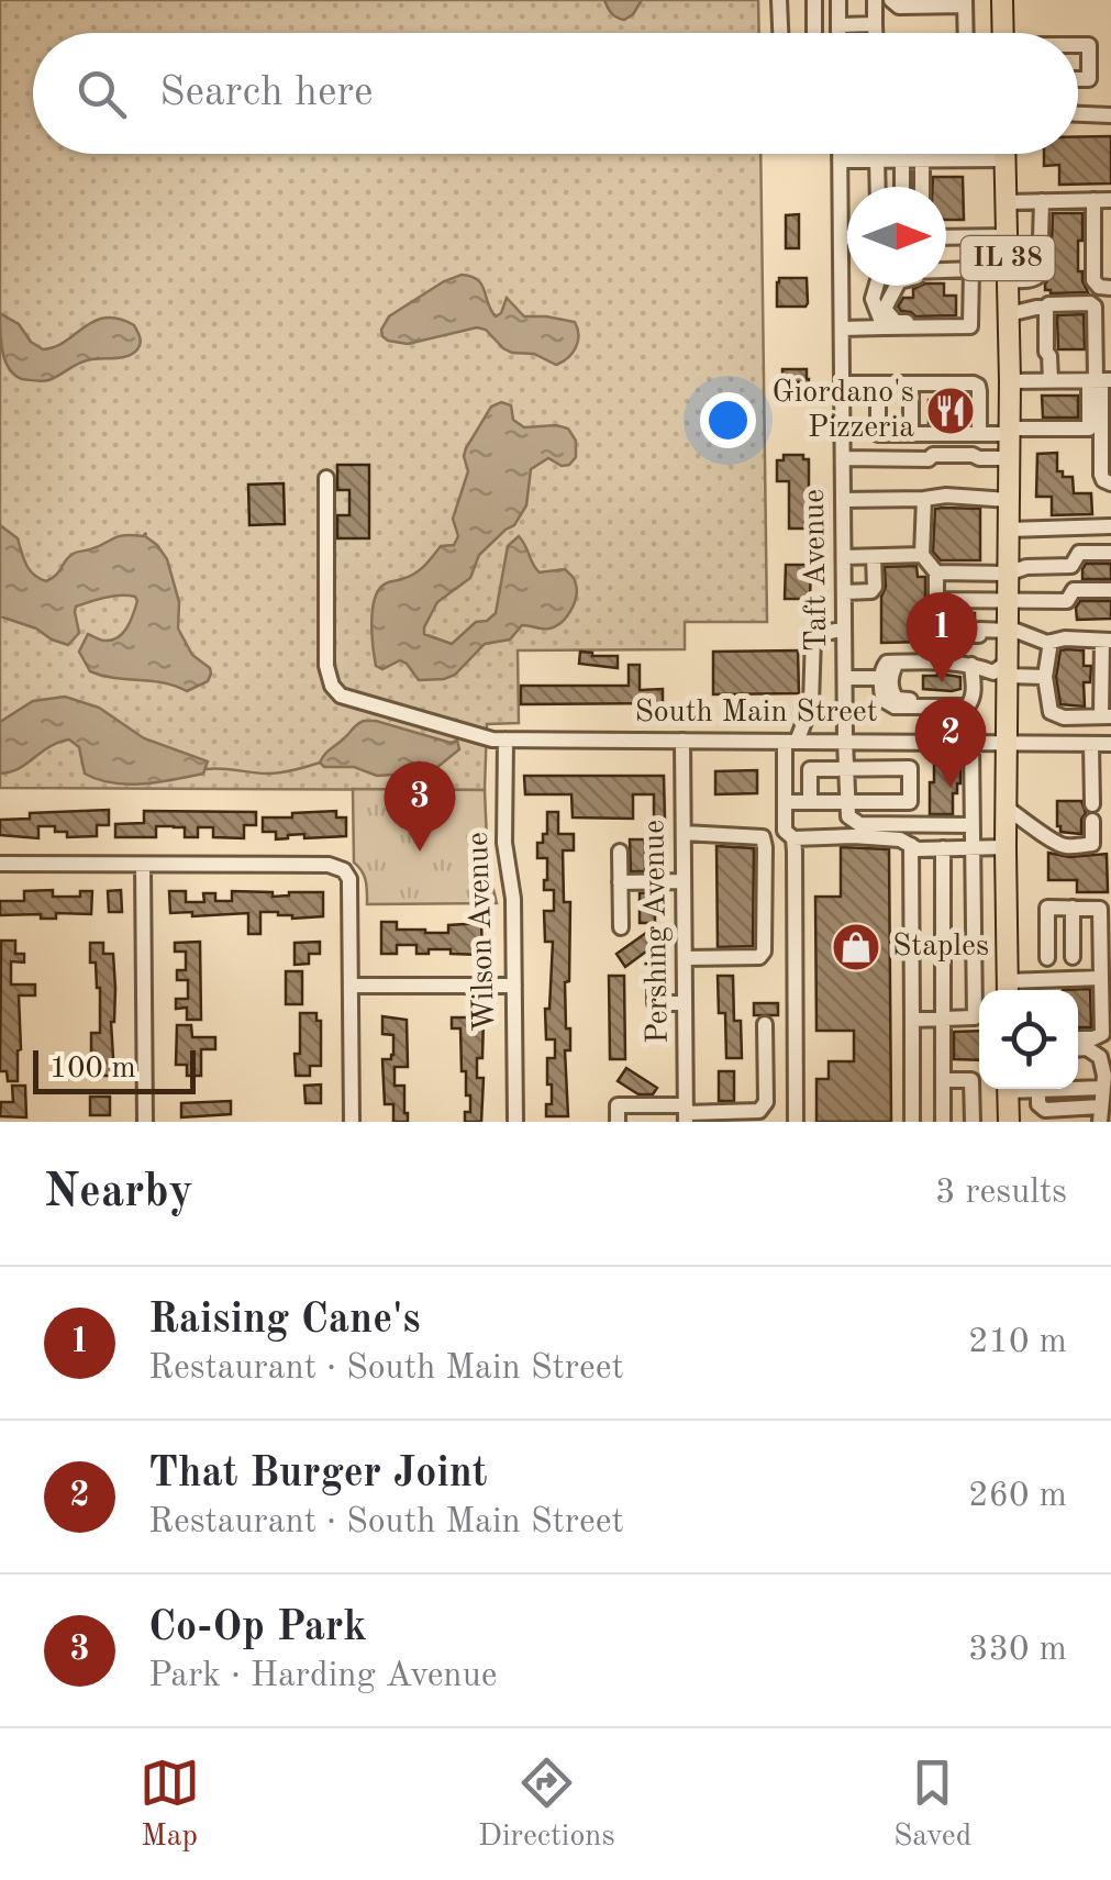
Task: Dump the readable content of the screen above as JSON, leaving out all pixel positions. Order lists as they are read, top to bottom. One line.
{"streets":{"main road":["IL 38"],"street":["Taft Avenue","South Main Street","Wilson Avenue","Pershing Avenue"]},"crossings":[["IL 38","South Main Street"],["Taft Avenue","South Main Street"],["South Main Street","Wilson Avenue"],["South Main Street","Pershing Avenue"]],"places":{"restaurant":["Giordano's Pizzeria"],"shop":["Staples"]},"scale_bar":"100 m","north":"right","page":{"search":"Search here","pins":["1","2","3"],"scale":"100 m","heading":["Nearby","3 results"],"list":[{"mark":"1","name":"Raising Cane's","note":"Restaurant · South Main Street","value":"210 m"},{"mark":"2","name":"That Burger Joint","note":"Restaurant · South Main Street","value":"260 m"},{"mark":"3","name":"Co-Op Park","note":"Park · Harding Avenue","value":"330 m"}],"nav":["Map","Directions","Saved"]}}
